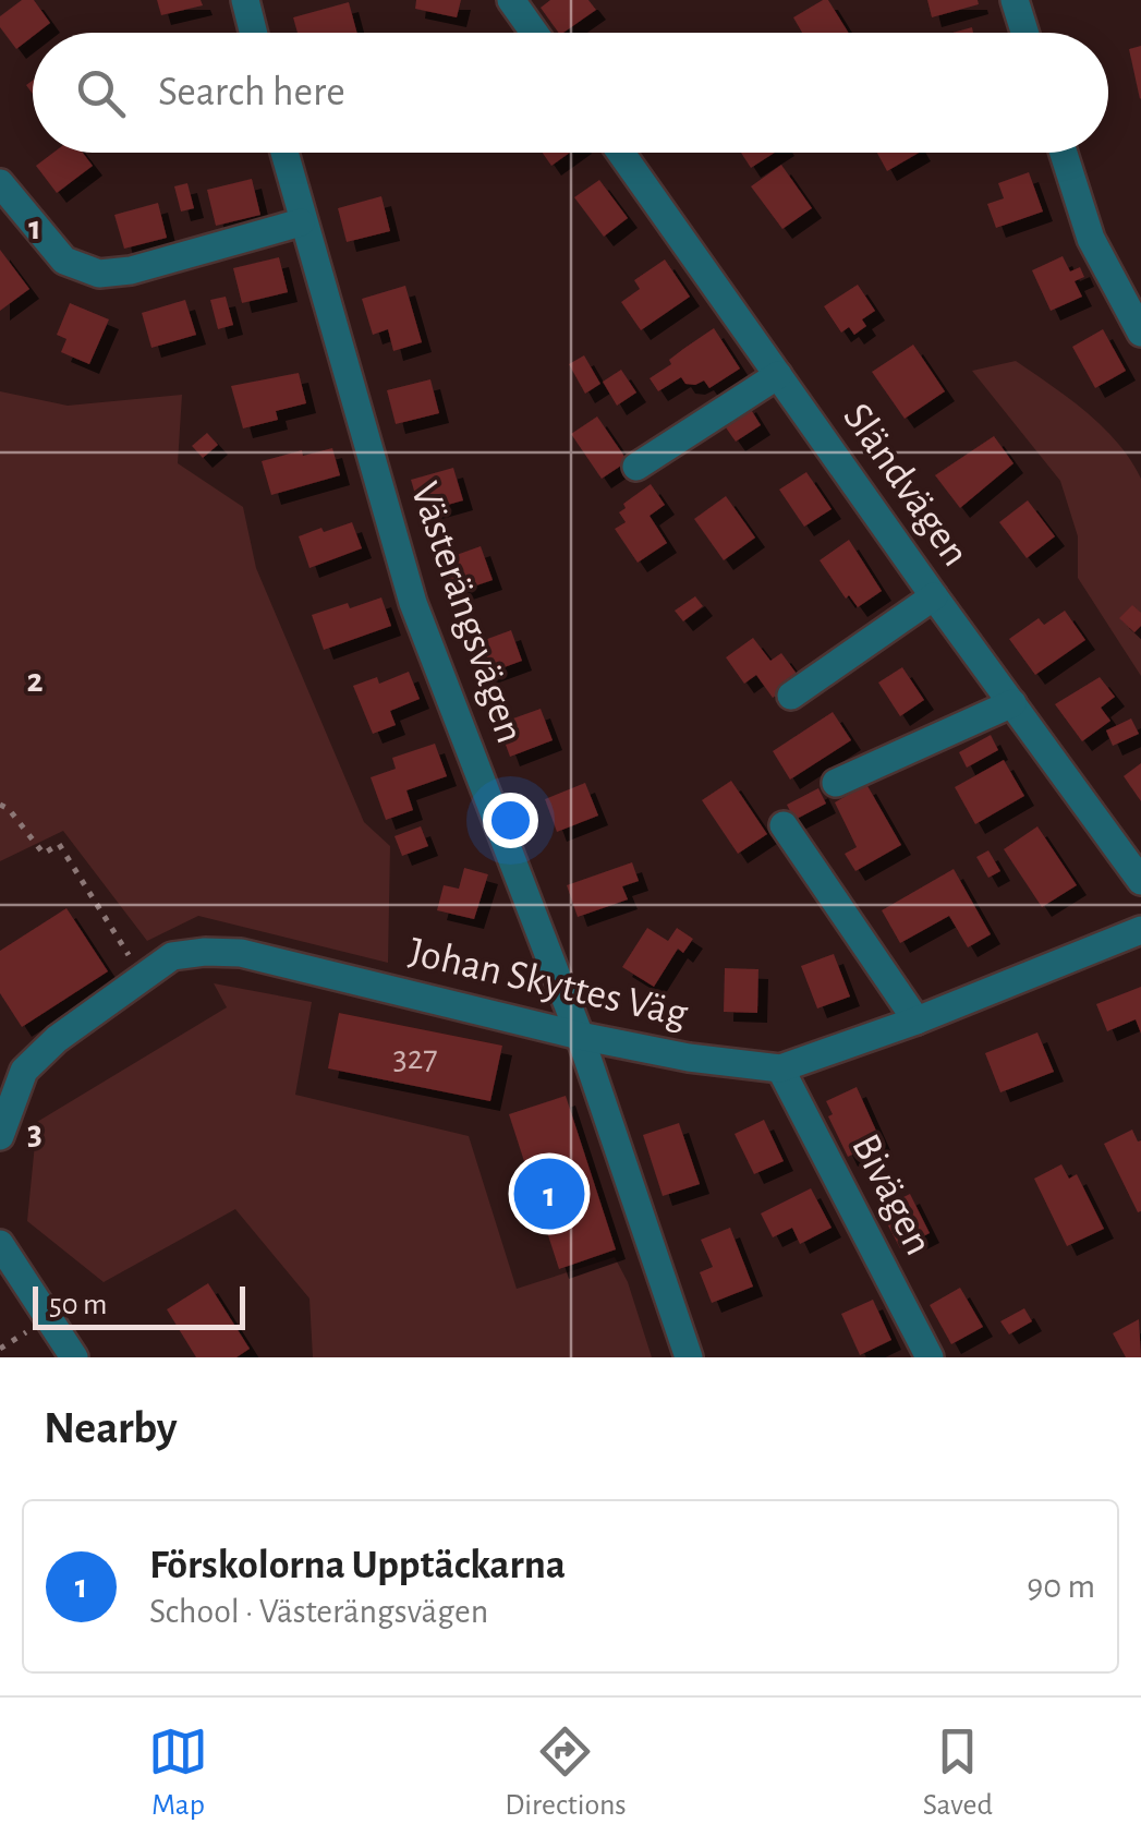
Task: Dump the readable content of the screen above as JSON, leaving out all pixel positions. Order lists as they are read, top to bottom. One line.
{"streets":{"street":["Sländvägen","Västerängsvägen","Johan Skyttes Väg","Bivägen"]},"crossings":[["Västerängsvägen","Johan Skyttes Väg"],["Johan Skyttes Väg","Bivägen"]],"house_numbers":["327"],"scale_bar":"50 m","page":{"search":"Search here","pins":"1","scale":"50 m","heading":"Nearby","list":[{"mark":"1","name":"Förskolorna Upptäckarna","note":"School · Västerängsvägen","value":"90 m"}],"nav":["Map","Directions","Saved"]},"grid":{"rows":["1","2","3"]}}
